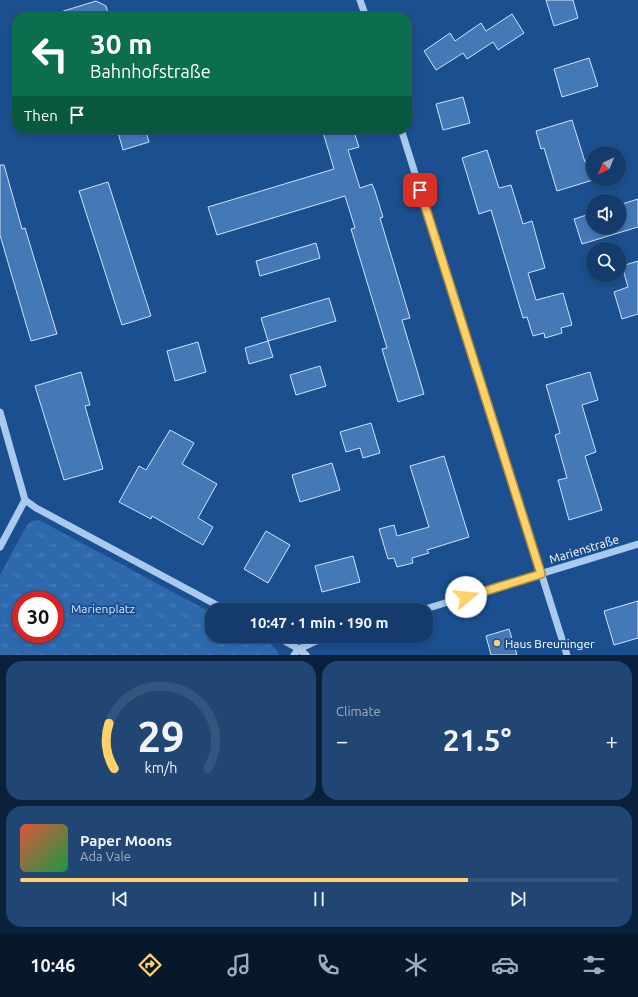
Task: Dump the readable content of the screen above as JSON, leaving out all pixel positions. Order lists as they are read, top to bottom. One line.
{"streets":{"street":["Marienstraße"]},"parks":["Marienplatz"],"places":["Haus Breuninger"],"north":"bottom left","page":{"turn":["30 m","Bahnhofstraße"],"then":"Then","limit":"30","trip":"10:47 · 1 min · 190 m","tile":"Climate","heat":["−","21.5°","+"],"song":["Paper Moons","Ada Vale"],"tabs":"10:46","gauge":["29","km/h"]}}
